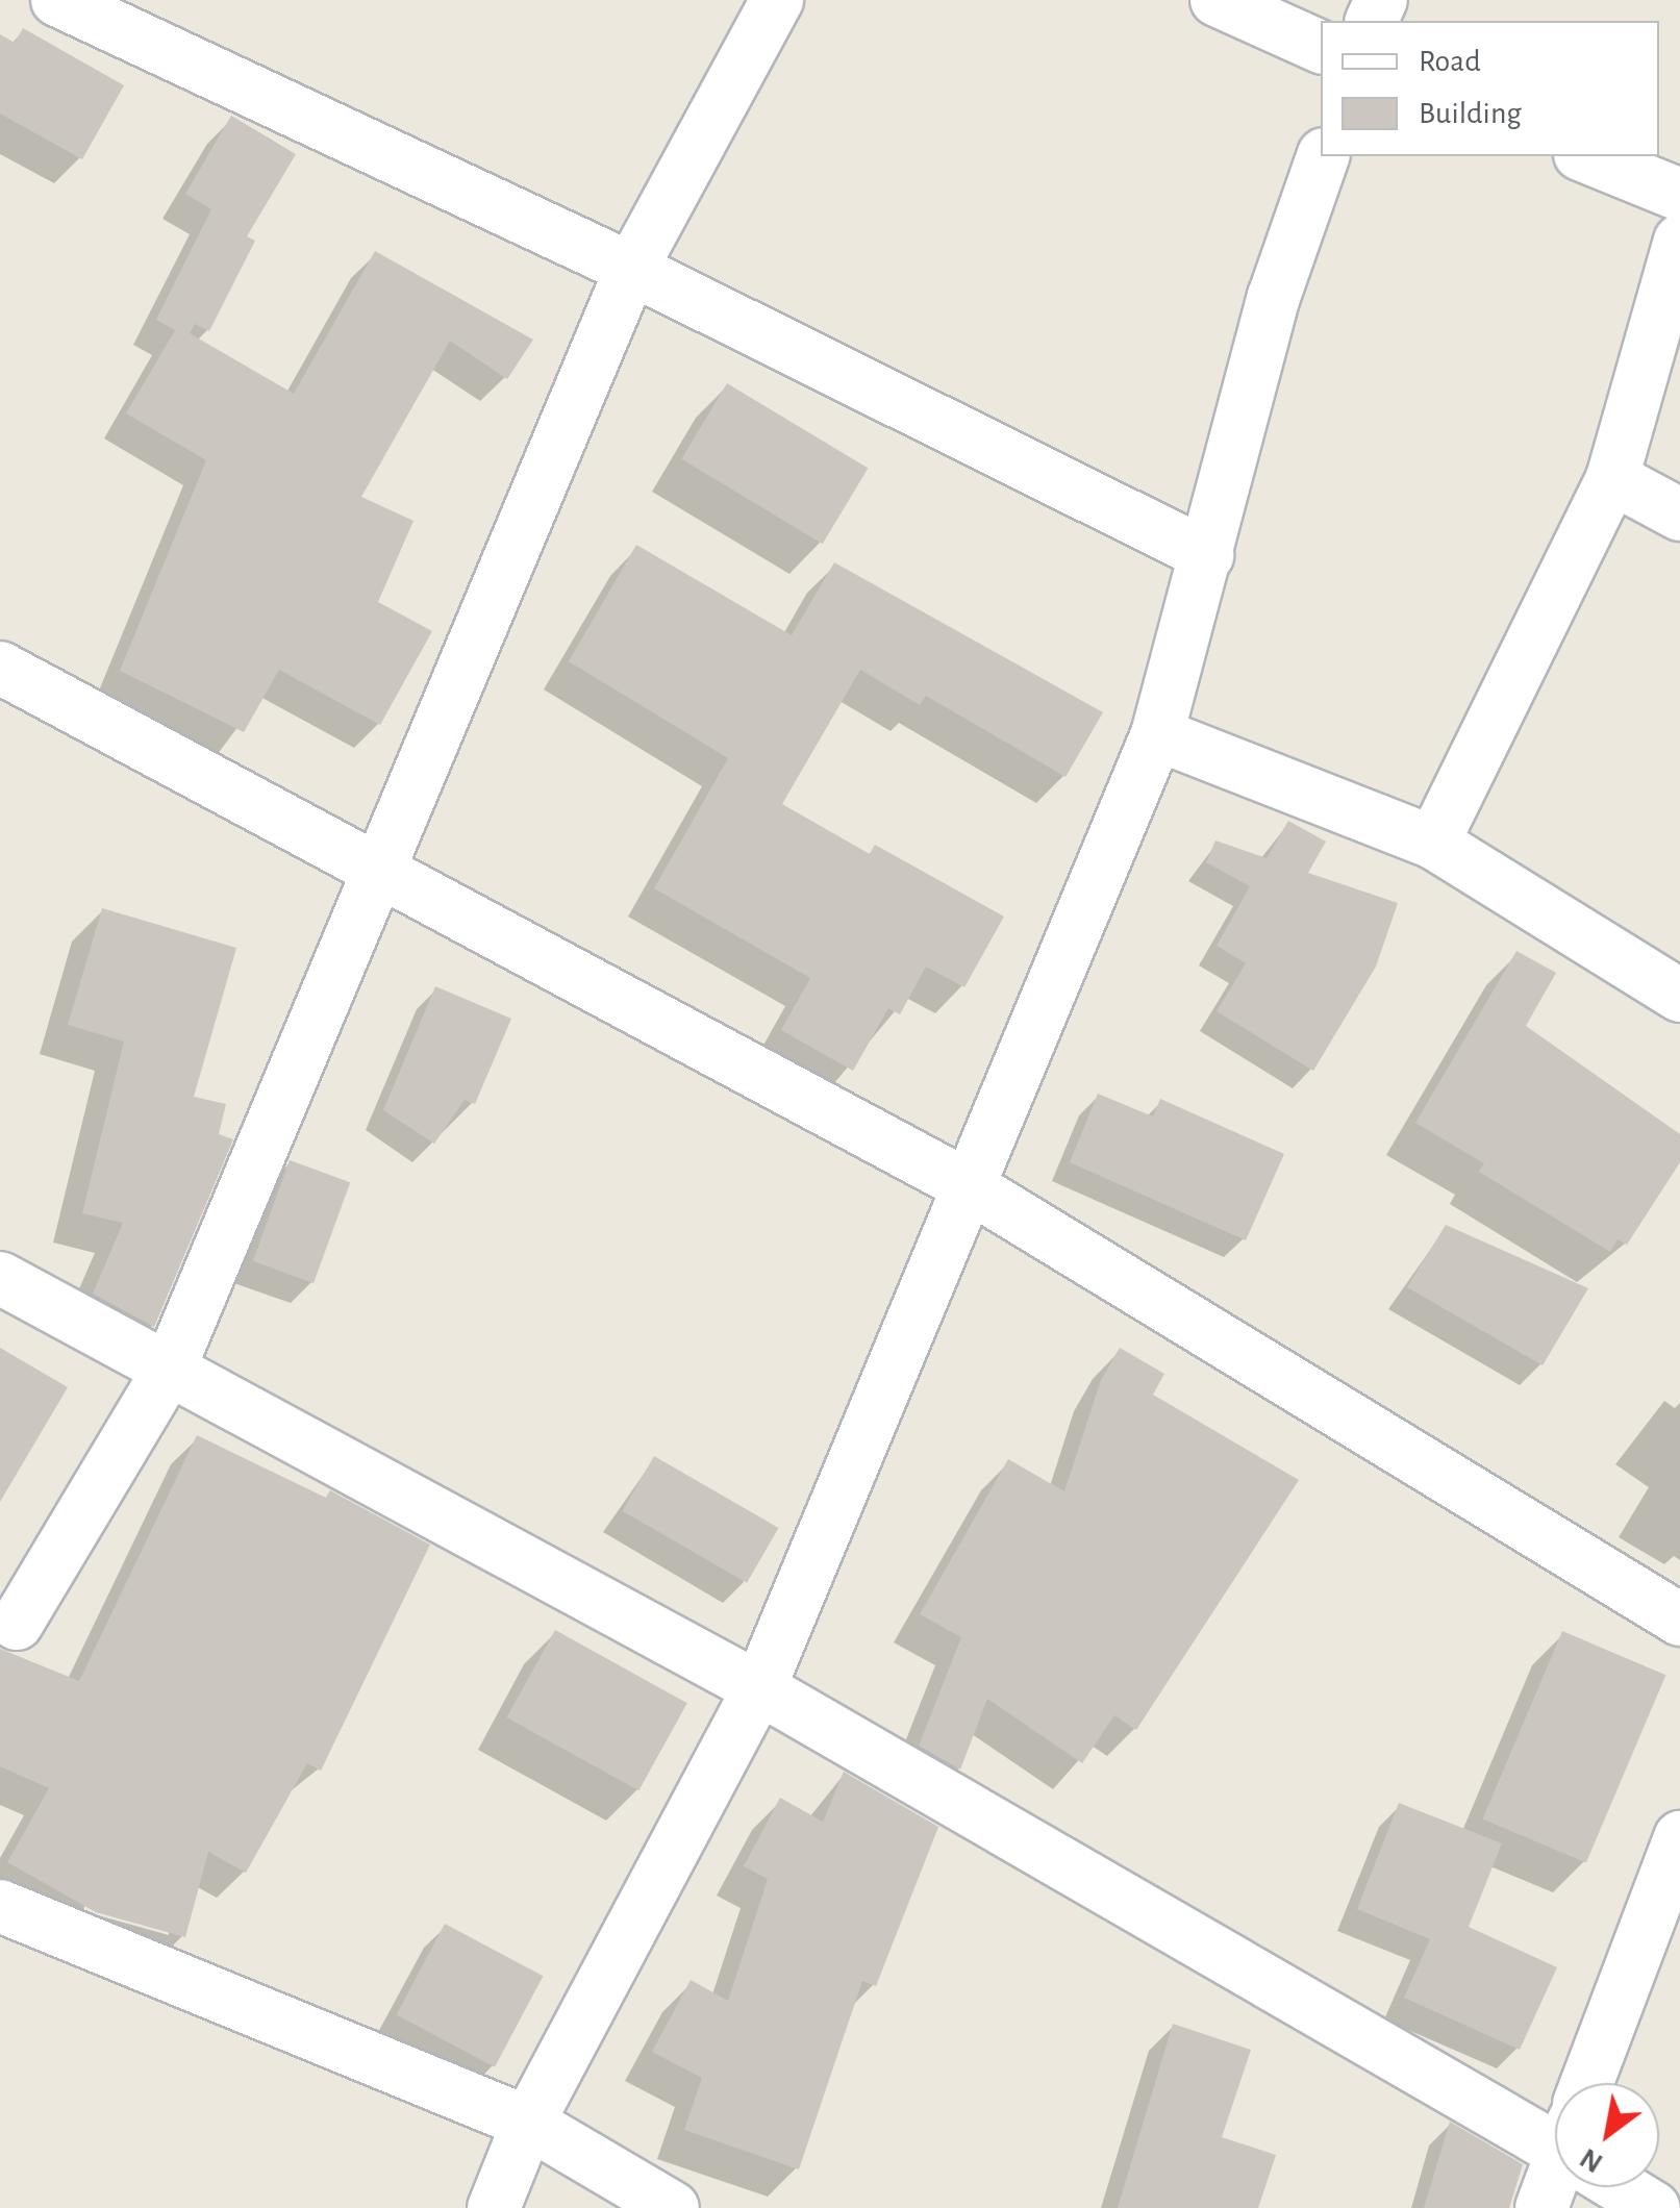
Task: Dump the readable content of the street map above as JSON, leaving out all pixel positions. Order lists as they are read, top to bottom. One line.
{"legend":["Road","Building"],"north":"bottom left"}
